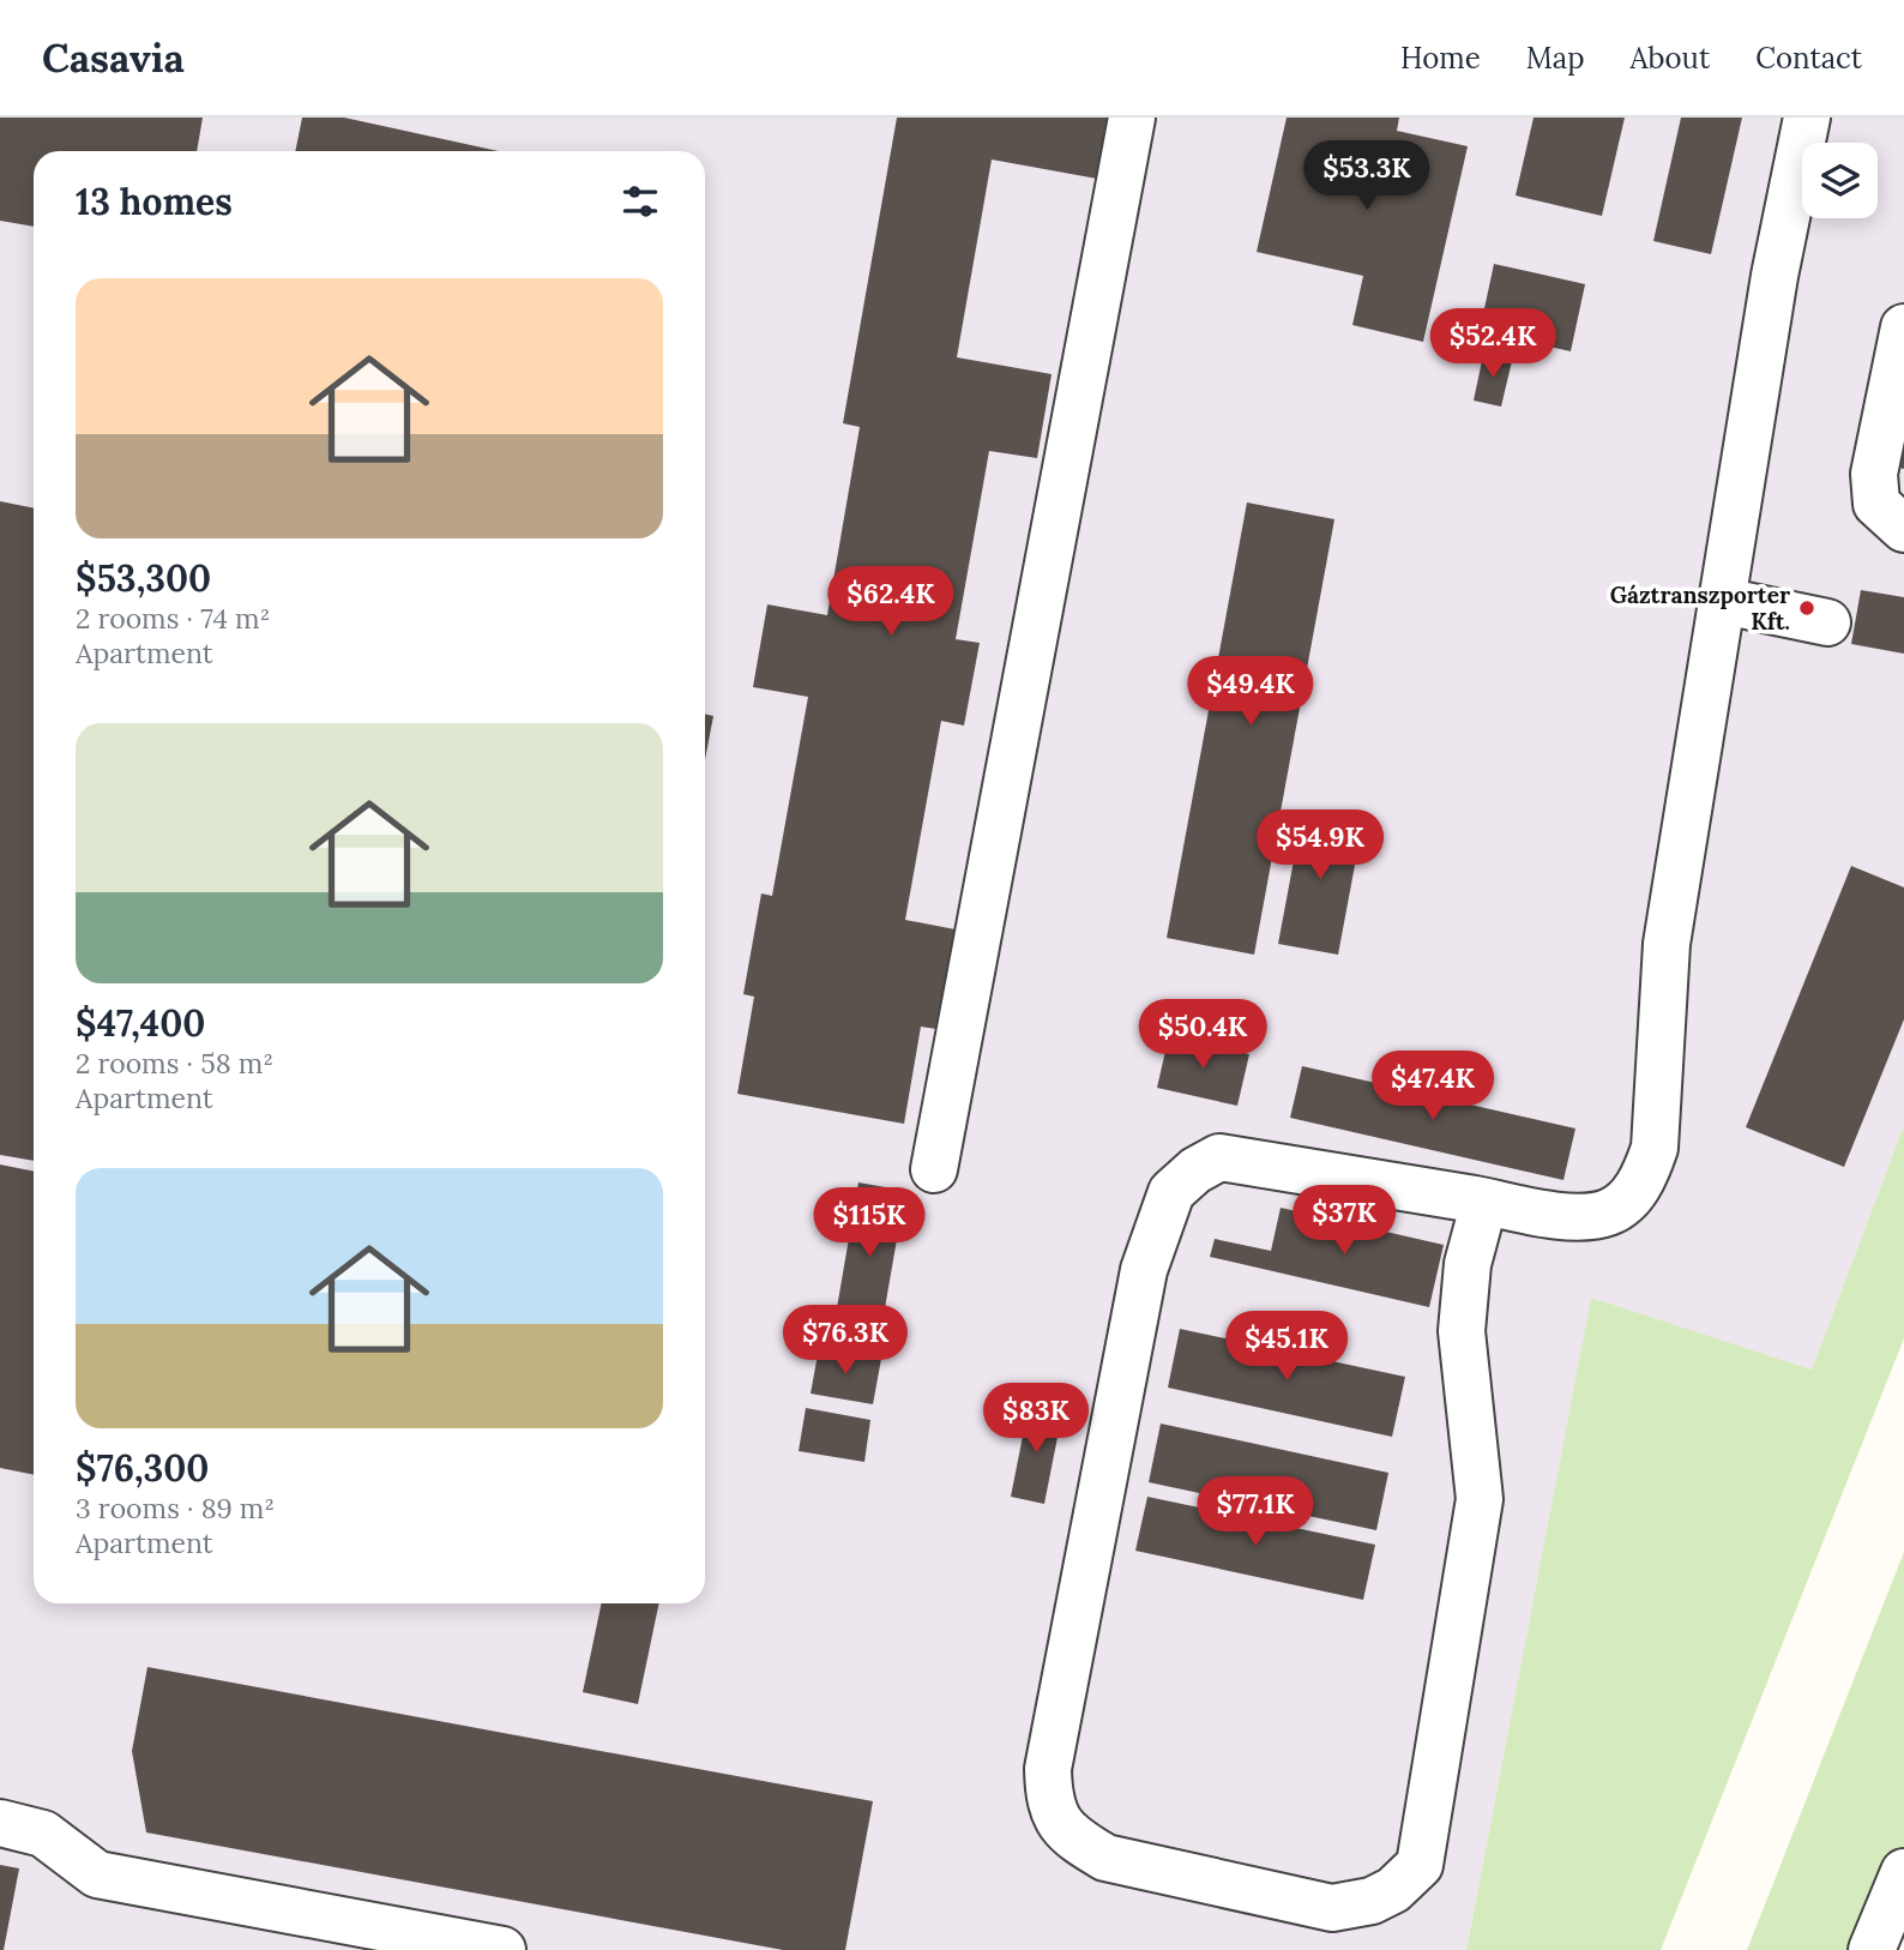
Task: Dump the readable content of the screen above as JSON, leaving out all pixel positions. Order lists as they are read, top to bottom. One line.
{"places":["Gáztranszporter Kft."],"page":{"header":"Casavia","nav":["Home","Map","About","Contact"],"price":["$53.3K","$52.4K","$62.4K","$49.4K","$54.9K","$50.4K","$47.4K","$37K","$115K","$76.3K","$45.1K","$83K","$77.1K"],"heading":"13 homes","list":[{"name":"$53,300","note":"2 rooms · 74 m² · Apartment"},{"name":"$47,400","note":"2 rooms · 58 m² · Apartment"},{"name":"$76,300","note":"3 rooms · 89 m² · Apartment"}]}}
